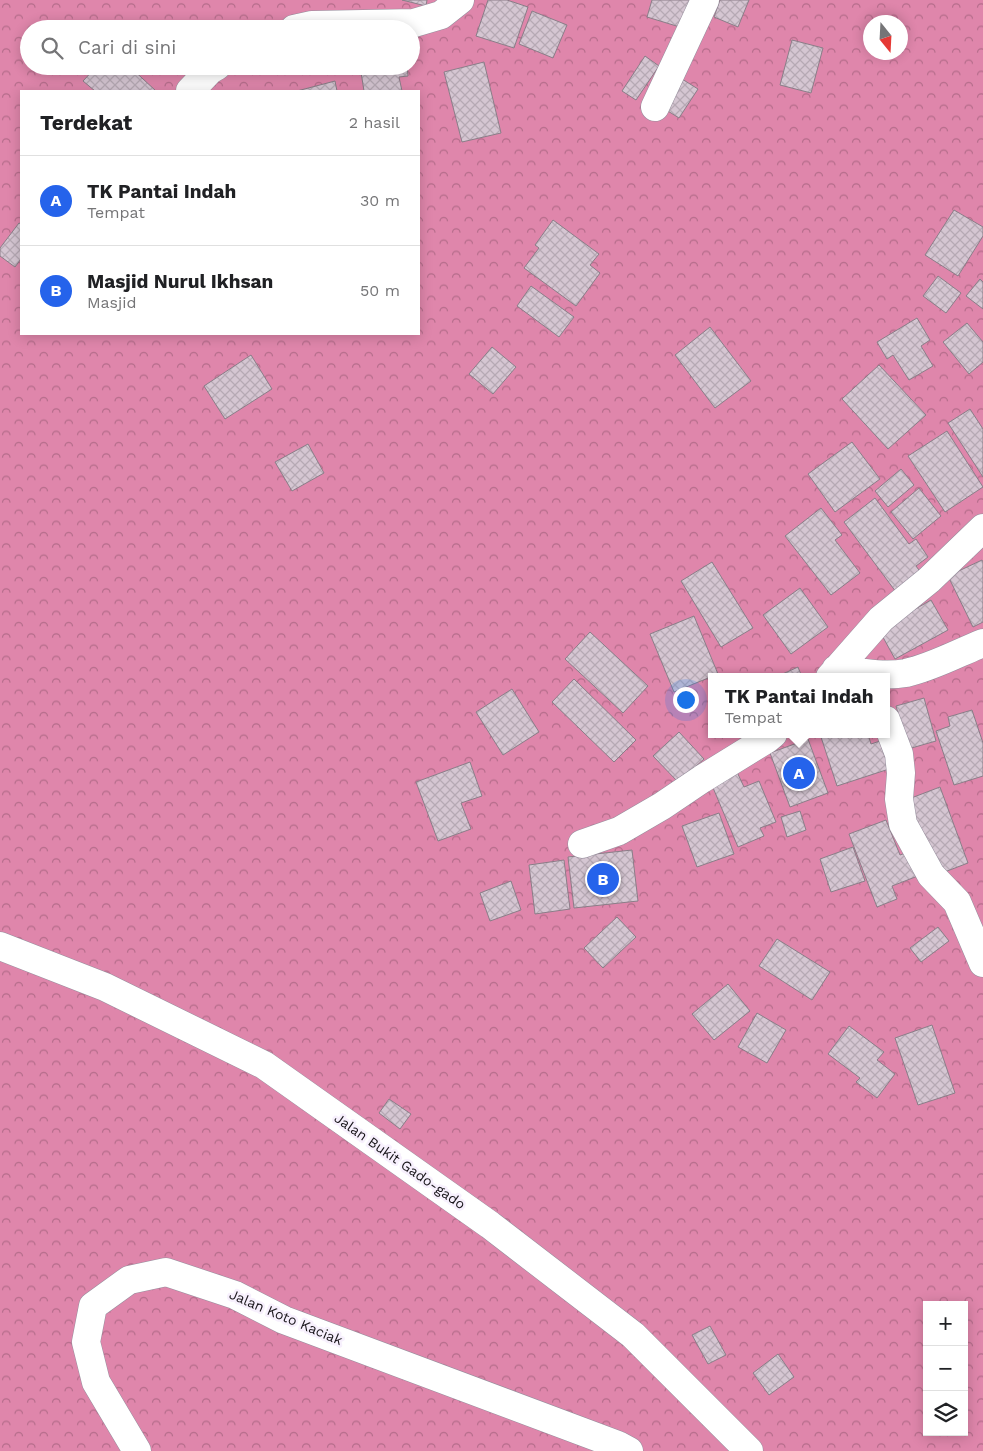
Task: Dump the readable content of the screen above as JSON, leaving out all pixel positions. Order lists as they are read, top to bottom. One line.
{"streets":{"street":["Jalan Bukit Gado-gado","Jalan Koto Kaciak"]},"north":"bottom","page":{"search":"Cari di sini","heading":["Terdekat","2 hasil"],"list":[{"mark":"A","name":"TK Pantai Indah","note":"Tempat","value":"30 m"},{"mark":"B","name":"Masjid Nurul Ikhsan","note":"Masjid","value":"50 m"}],"popup":["TK Pantai Indah","Tempat"],"pins":["A","B"],"map_buttons":["+","−"]}}
